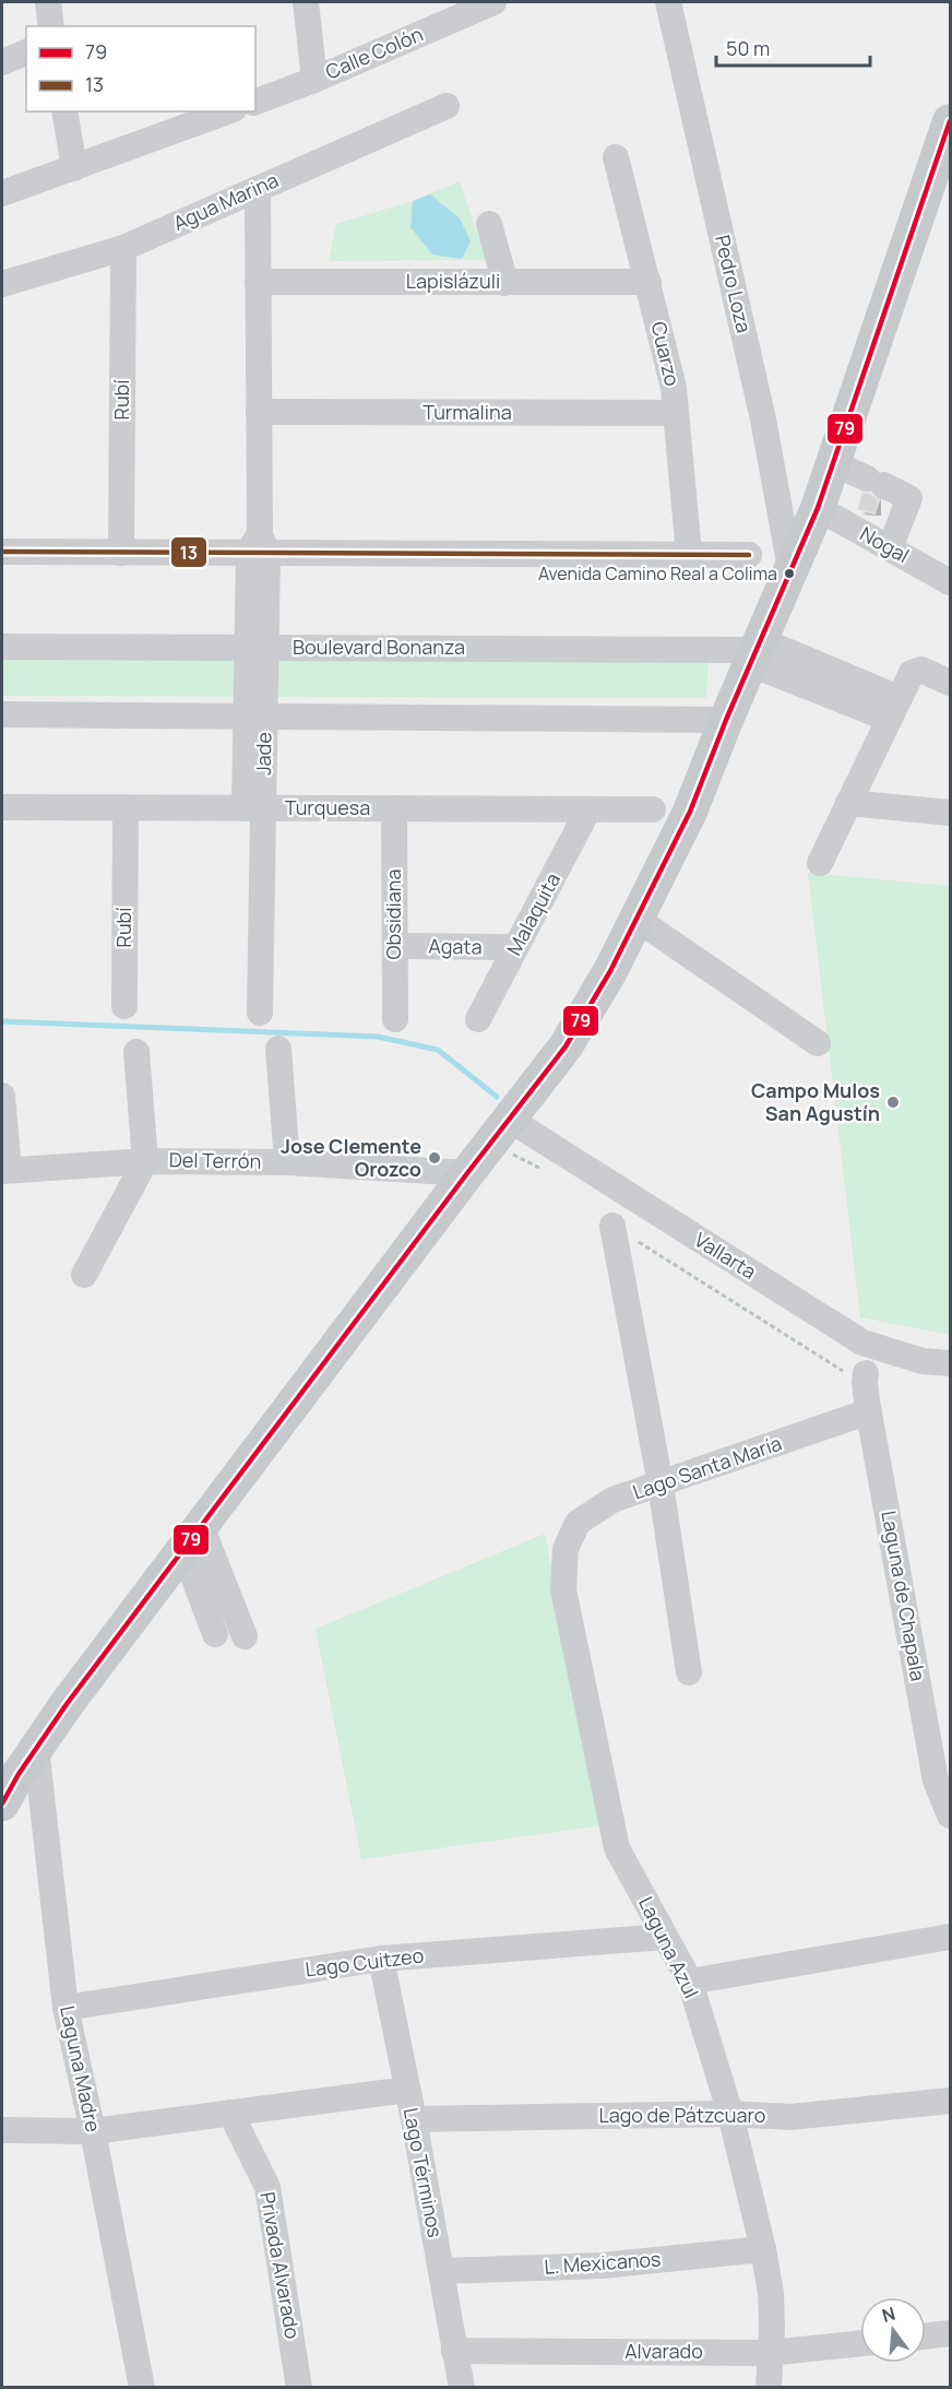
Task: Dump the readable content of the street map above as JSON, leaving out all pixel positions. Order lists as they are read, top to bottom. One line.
{"streets":{"street":["Calle Colón","Agua Marina","Lapislázuli","Pedro Loza","Cuarzo","Rubí","Turmalina","Nogal","Boulevard Bonanza","Jade","Turquesa","Obsidiana","Malaquita","Agata","Del Terrón","Vallarta","Lago Santa María","Laguna de Chapala","Laguna Azul","Lago Cuitzeo","Laguna Madre","Lago de Pátzcuaro","Lago Términos","L. Mexicanos","Privada Alvarado","Alvarado"]},"crossings":[["Agua Marina","Rubí"],["Agua Marina","Jade"],["Lapislázuli","Cuarzo"],["Lapislázuli","Jade"],["Cuarzo","Turmalina"],["Rubí","Turquesa"],["Turmalina","Jade"],["Boulevard Bonanza","Jade"],["Jade","Turquesa"],["Turquesa","Obsidiana"],["Turquesa","Malaquita"],["Obsidiana","Agata"],["Malaquita","Agata"],["Lago Santa María","Laguna de Chapala"],["Lago Santa María","Laguna Azul"],["Laguna Azul","Lago Cuitzeo"],["Laguna Azul","Lago de Pátzcuaro"],["Laguna Azul","L. Mexicanos"],["Laguna Azul","Alvarado"],["Lago Cuitzeo","Laguna Madre"],["Lago Cuitzeo","Lago Términos"],["Lago de Pátzcuaro","Lago Términos"],["Lago Términos","L. Mexicanos"],["Lago Términos","Alvarado"]],"places":["Avenida Camino Real a Colima","Campo Mulos San Agustín","Jose Clemente Orozco"],"lines":["transit line 79","transit line 13"],"legend":["79","13"],"scale_bar":"50 m","north":"top"}
